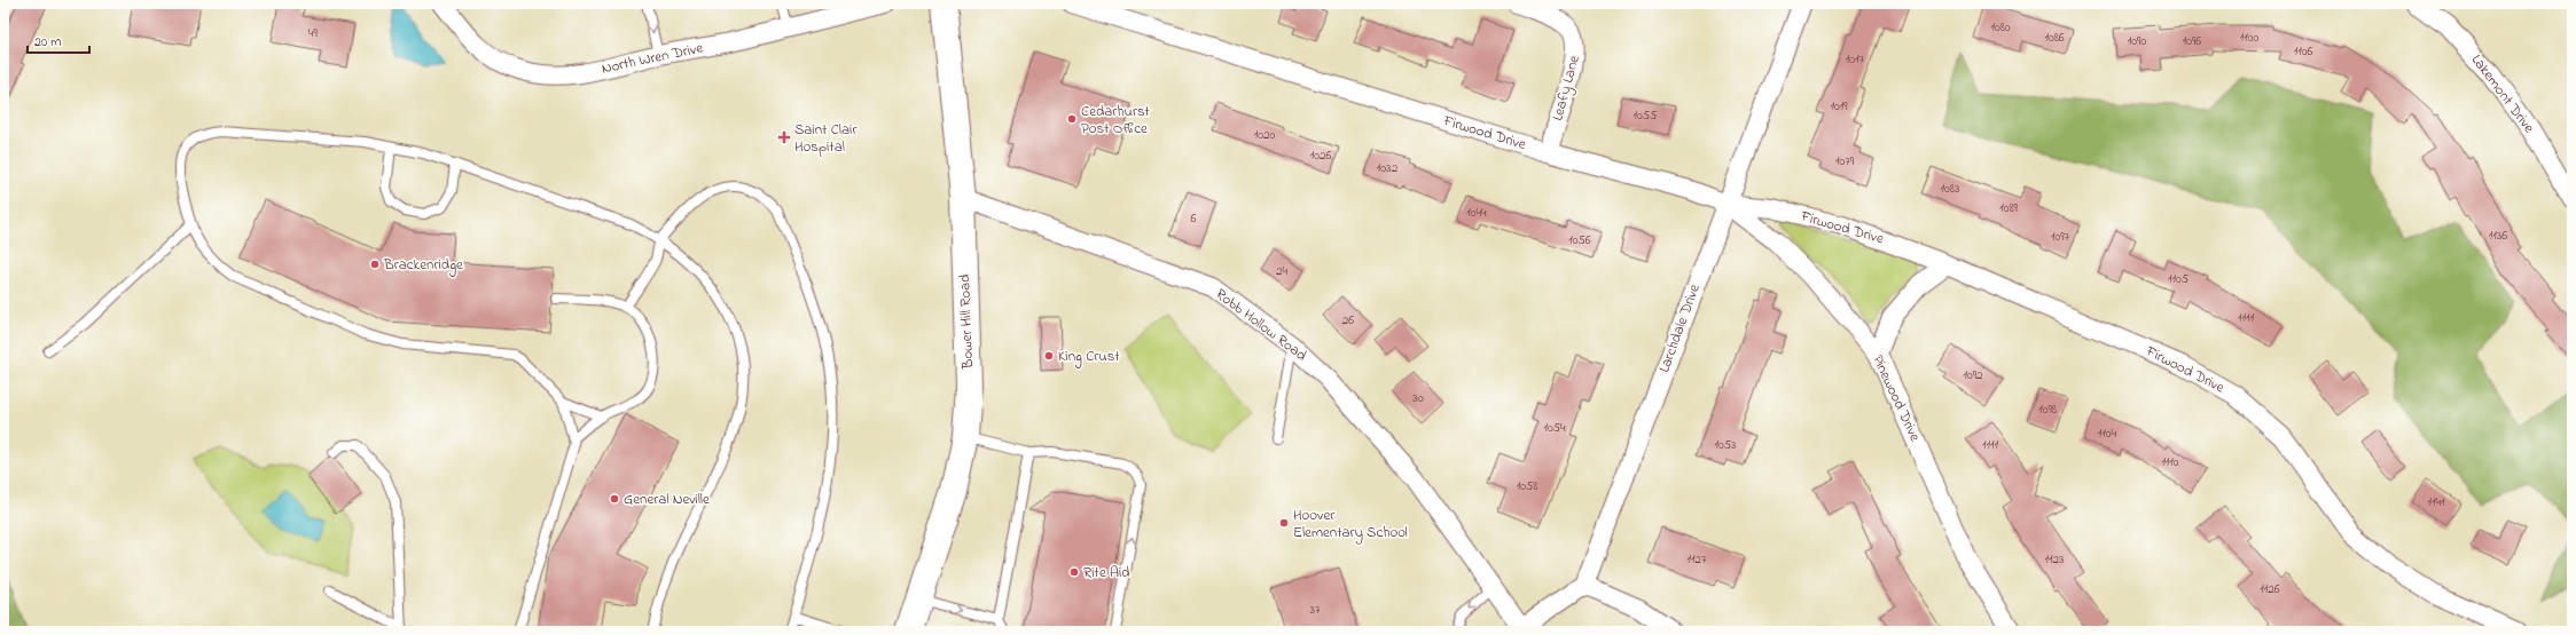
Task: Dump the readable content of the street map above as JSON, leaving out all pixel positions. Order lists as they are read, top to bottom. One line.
{"streets":{"main road":["Bower Hill Road"],"street":["North Wren Drive","Leafy Lane","Lakemont Drive","Firwood Drive","Robb Hollow Road","Larchdale Drive","Pinewood Drive"]},"crossings":[["Leafy Lane","Firwood Drive"],["Firwood Drive","Larchdale Drive"],["Firwood Drive","Pinewood Drive"],["Bower Hill Road","Robb Hollow Road"],["Larchdale Drive","Pinewood Drive"]],"places":{"other":["Cedarhurst Post Office","Brackenridge","King Crust","General Neville","Hoover Elementary School","Rite Aid"],"health":["Saint Clair Hospital"]},"house_numbers":["1080","49","1086","1100","1090","1096","1106","1017","1019","1055","1020","1026","1079","1032","1083","1089","1044","6","1136","1097","1056","24","1105","1111","26","1092","30","1098","1054","1104","1053","1111","1110","1058","1141","1127","1123","1126","37"],"scale_bar":"20 m"}
